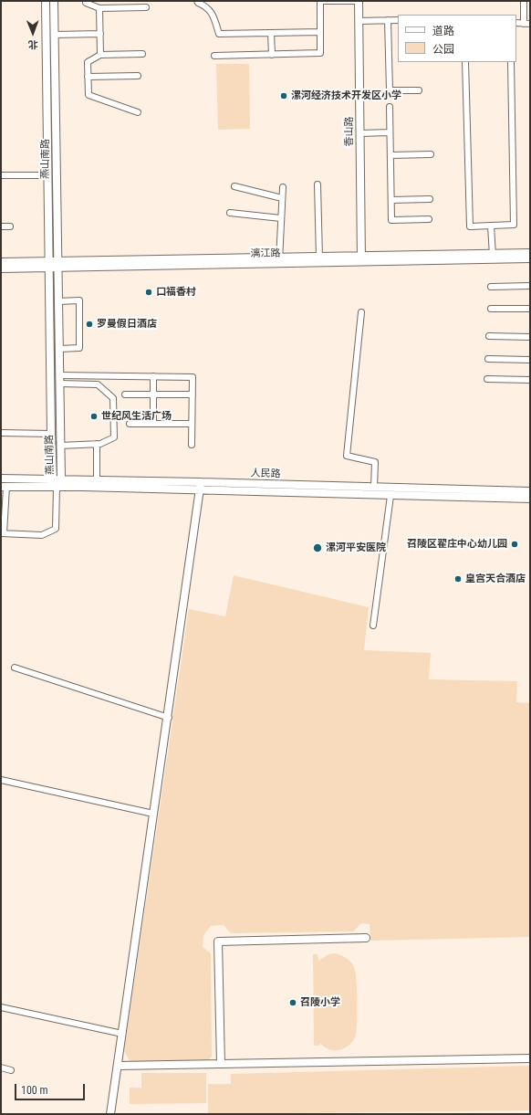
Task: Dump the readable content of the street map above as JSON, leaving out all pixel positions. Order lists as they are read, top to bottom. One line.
{"streets":{"street":["香山路","燕山南路","漓江路","人民路"]},"crossings":[["香山路","漓江路"],["燕山南路","漓江路"],["燕山南路","人民路"]],"places":["漯河经济技术开发区小学","口福香村","罗曼假日酒店","世纪风生活广场","召陵区翟庄中心幼儿园","漯河平安医院","皇宫天合酒店","召陵小学"],"legend":["道路","公园"],"scale_bar":"100 m","north":"bottom"}
